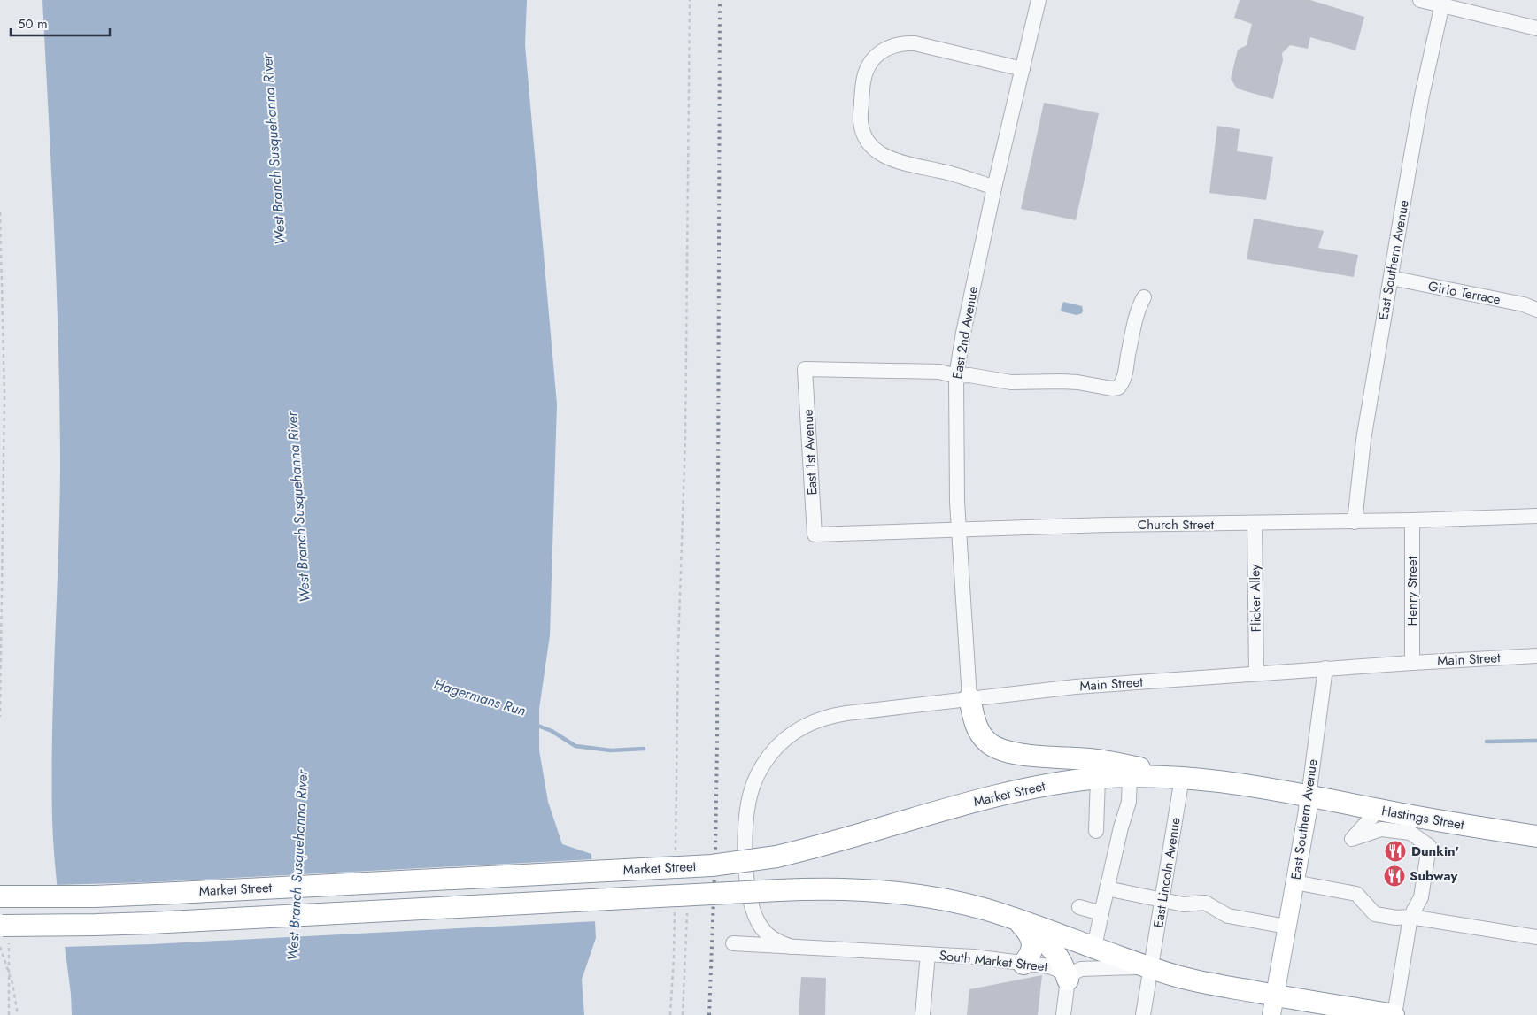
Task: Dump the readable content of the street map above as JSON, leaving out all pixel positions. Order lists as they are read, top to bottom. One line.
{"streets":{"highway":["Market Street","Hastings Street"],"main road":["East Southern Avenue"],"street":["Girio Terrace","East 2nd Avenue","East 1st Avenue","Church Street","Henry Street","Flicker Alley","Main Street","East Lincoln Avenue","South Market Street"]},"crossings":[["East Southern Avenue","Girio Terrace"],["East Southern Avenue","Church Street"],["East Southern Avenue","Main Street"],["East Southern Avenue","Market Street"],["East Southern Avenue","Hastings Street"],["East 2nd Avenue","East 1st Avenue"],["East 2nd Avenue","Church Street"],["East 2nd Avenue","Main Street"],["East 1st Avenue","Church Street"],["Church Street","Henry Street"],["Church Street","Flicker Alley"],["Henry Street","Main Street"],["Flicker Alley","Main Street"],["Main Street","South Market Street"],["Market Street","Hastings Street"],["Market Street","East Lincoln Avenue"]],"water":["West Branch Susquehanna River","Hagermans Run"],"places":{"restaurant":["Dunkin'","Subway"]},"scale_bar":"50 m"}
